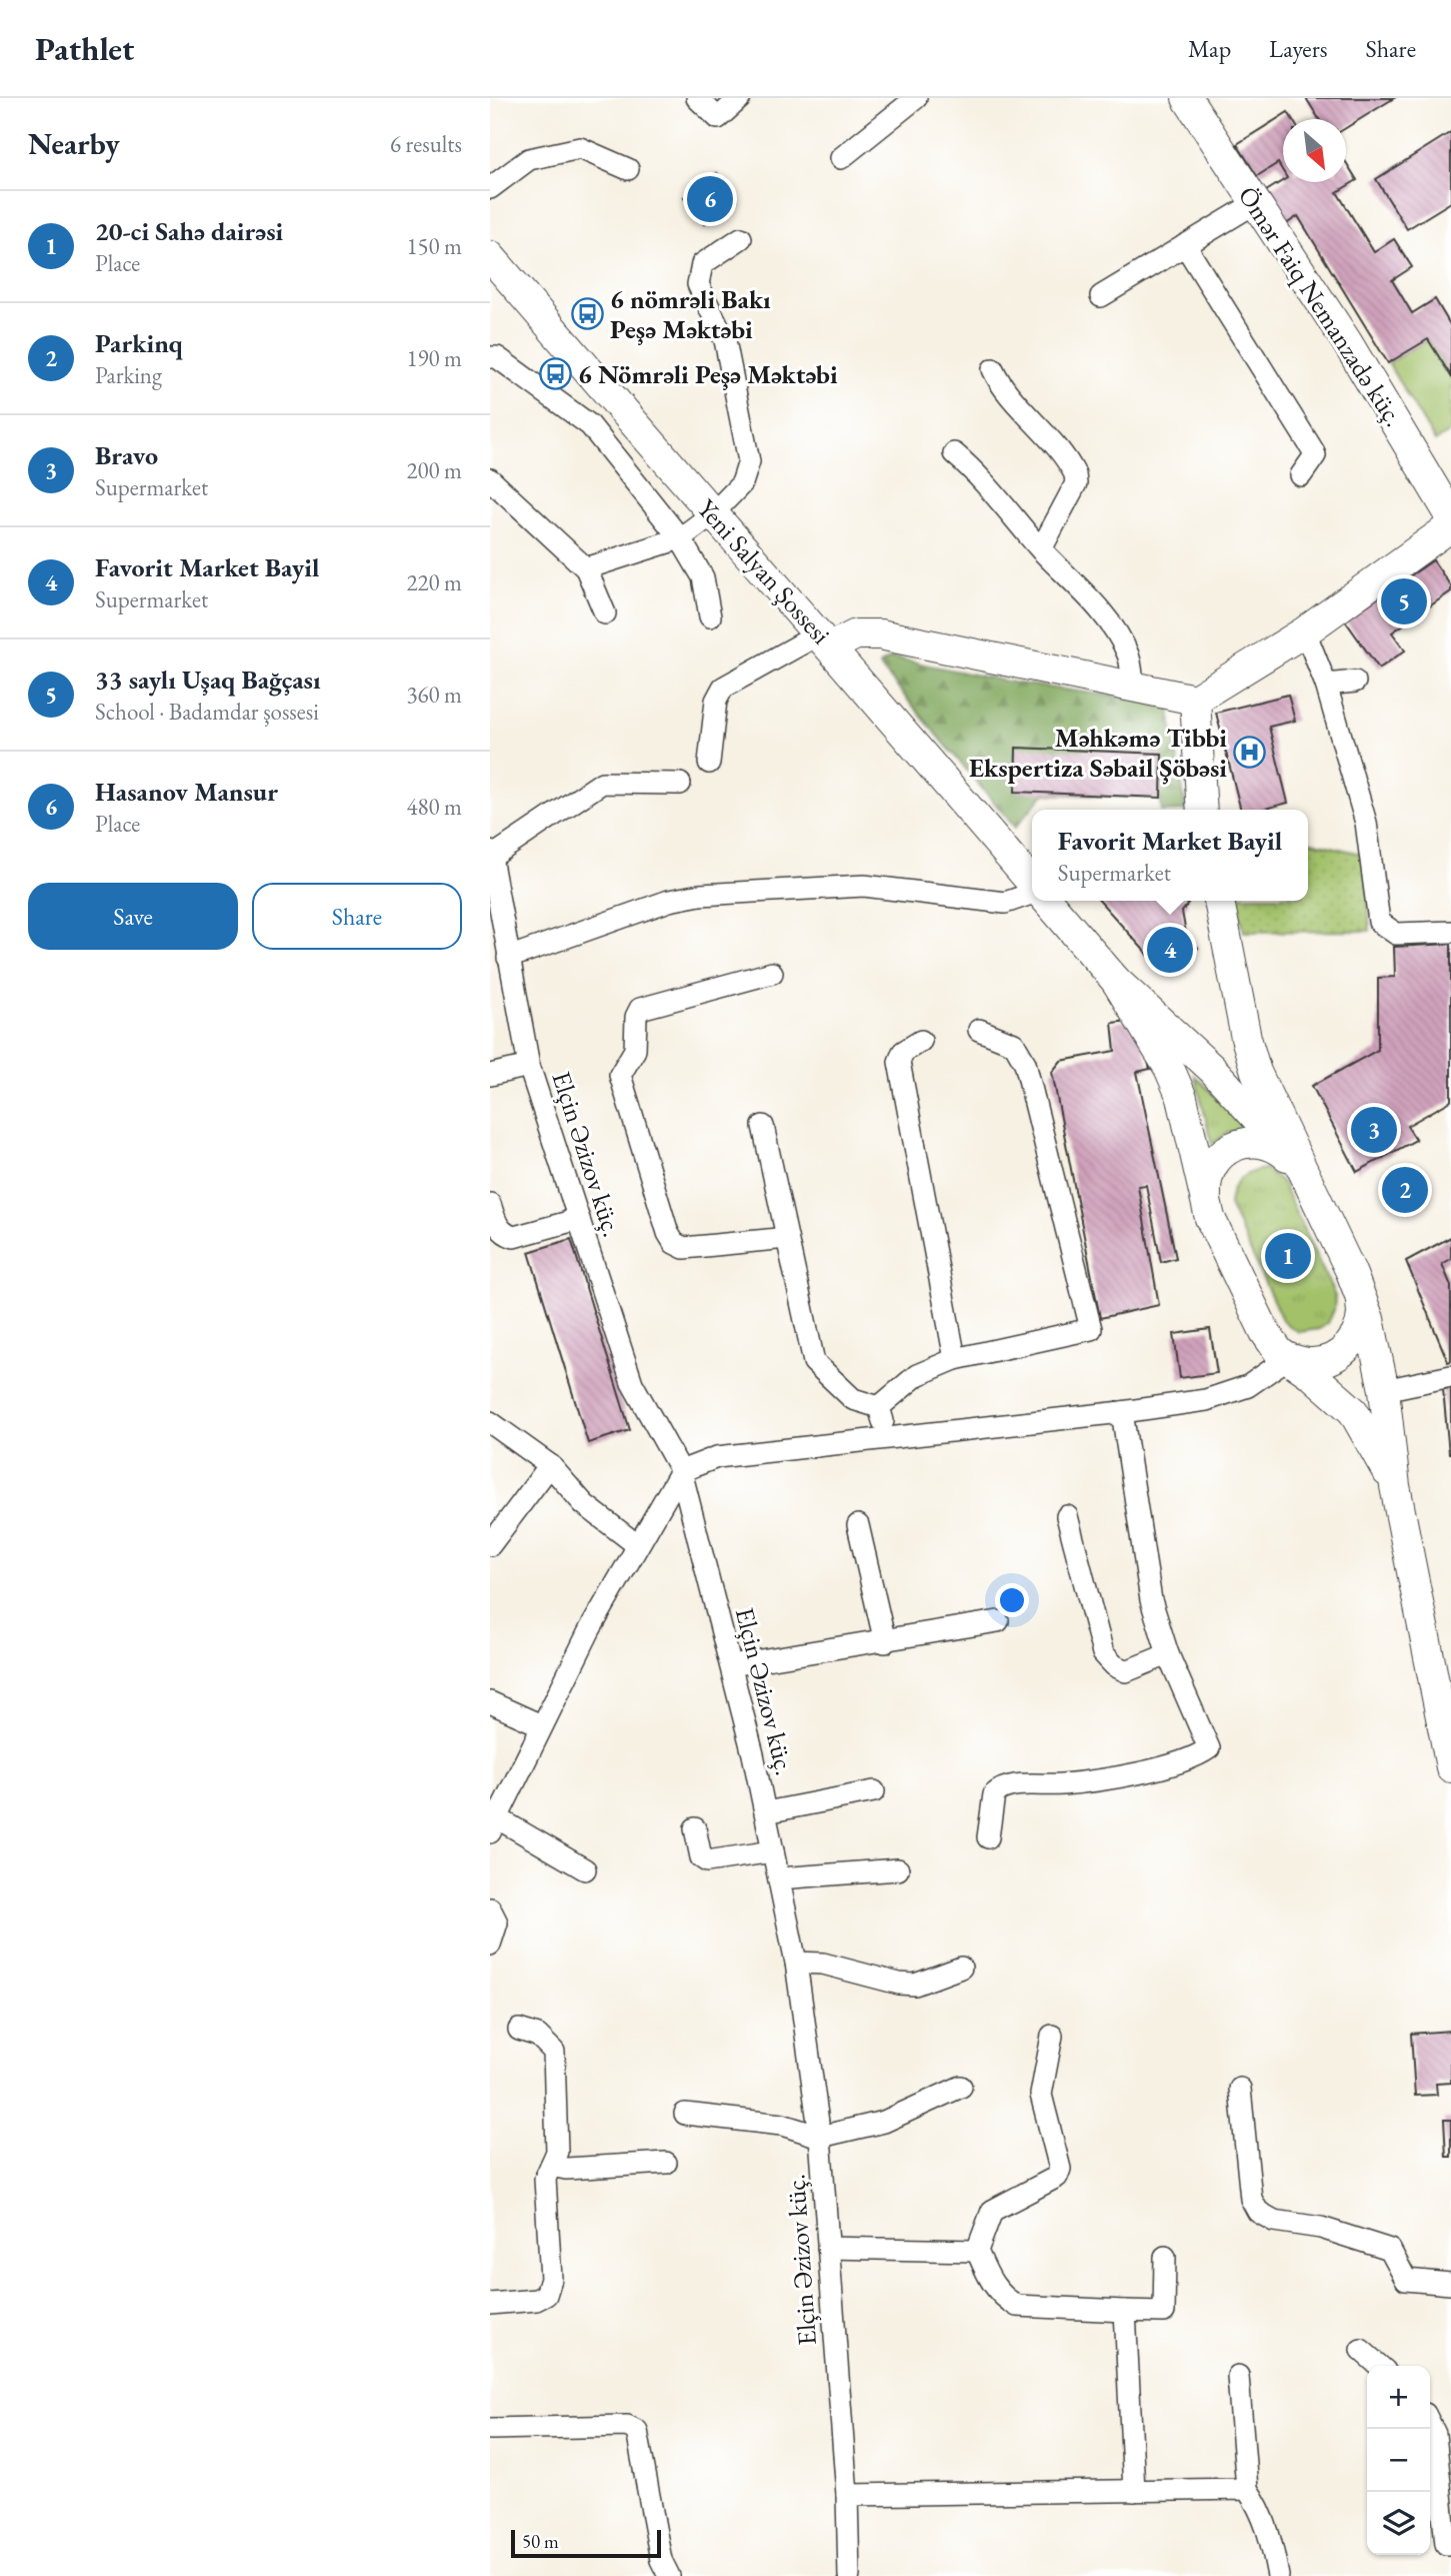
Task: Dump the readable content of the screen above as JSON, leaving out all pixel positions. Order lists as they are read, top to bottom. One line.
{"streets":{"main road":["Ömər Faiq Nemanzadə küç.","Yeni Salyan Şossesi"],"street":["Elçin Əzizov küç."]},"places":{"bus stop":["6 nömrəli Bakı Peşə Məktəbi","6 Nömrəli Peşə Məktəbi"],"hospital":["Məhkəmə Tibbi Ekspertiza Səbail Şöbəsi"]},"scale_bar":"50 m","north":"bottom right","page":{"header":"Pathlet","nav":["Map","Layers","Share"],"heading":["Nearby","6 results"],"pins":["6","5","4","3","2","1"],"list":[{"mark":"1","name":"20-ci Sahə dairəsi","note":"Place","value":"150 m"},{"mark":"2","name":"Parkinq","note":"Parking","value":"190 m"},{"mark":"3","name":"Bravo","note":"Supermarket","value":"200 m"},{"mark":"4","name":"Favorit Market Bayil","note":"Supermarket","value":"220 m"},{"mark":"5","name":"33 saylı Uşaq Bağçası","note":"School · Badamdar şossesi","value":"360 m"},{"mark":"6","name":"Hasanov Mansur","note":"Place","value":"480 m"}],"popup":["Favorit Market Bayil","Supermarket"],"buttons":["Save","Share"],"map_buttons":["+","−"],"scale":"50 m"}}
